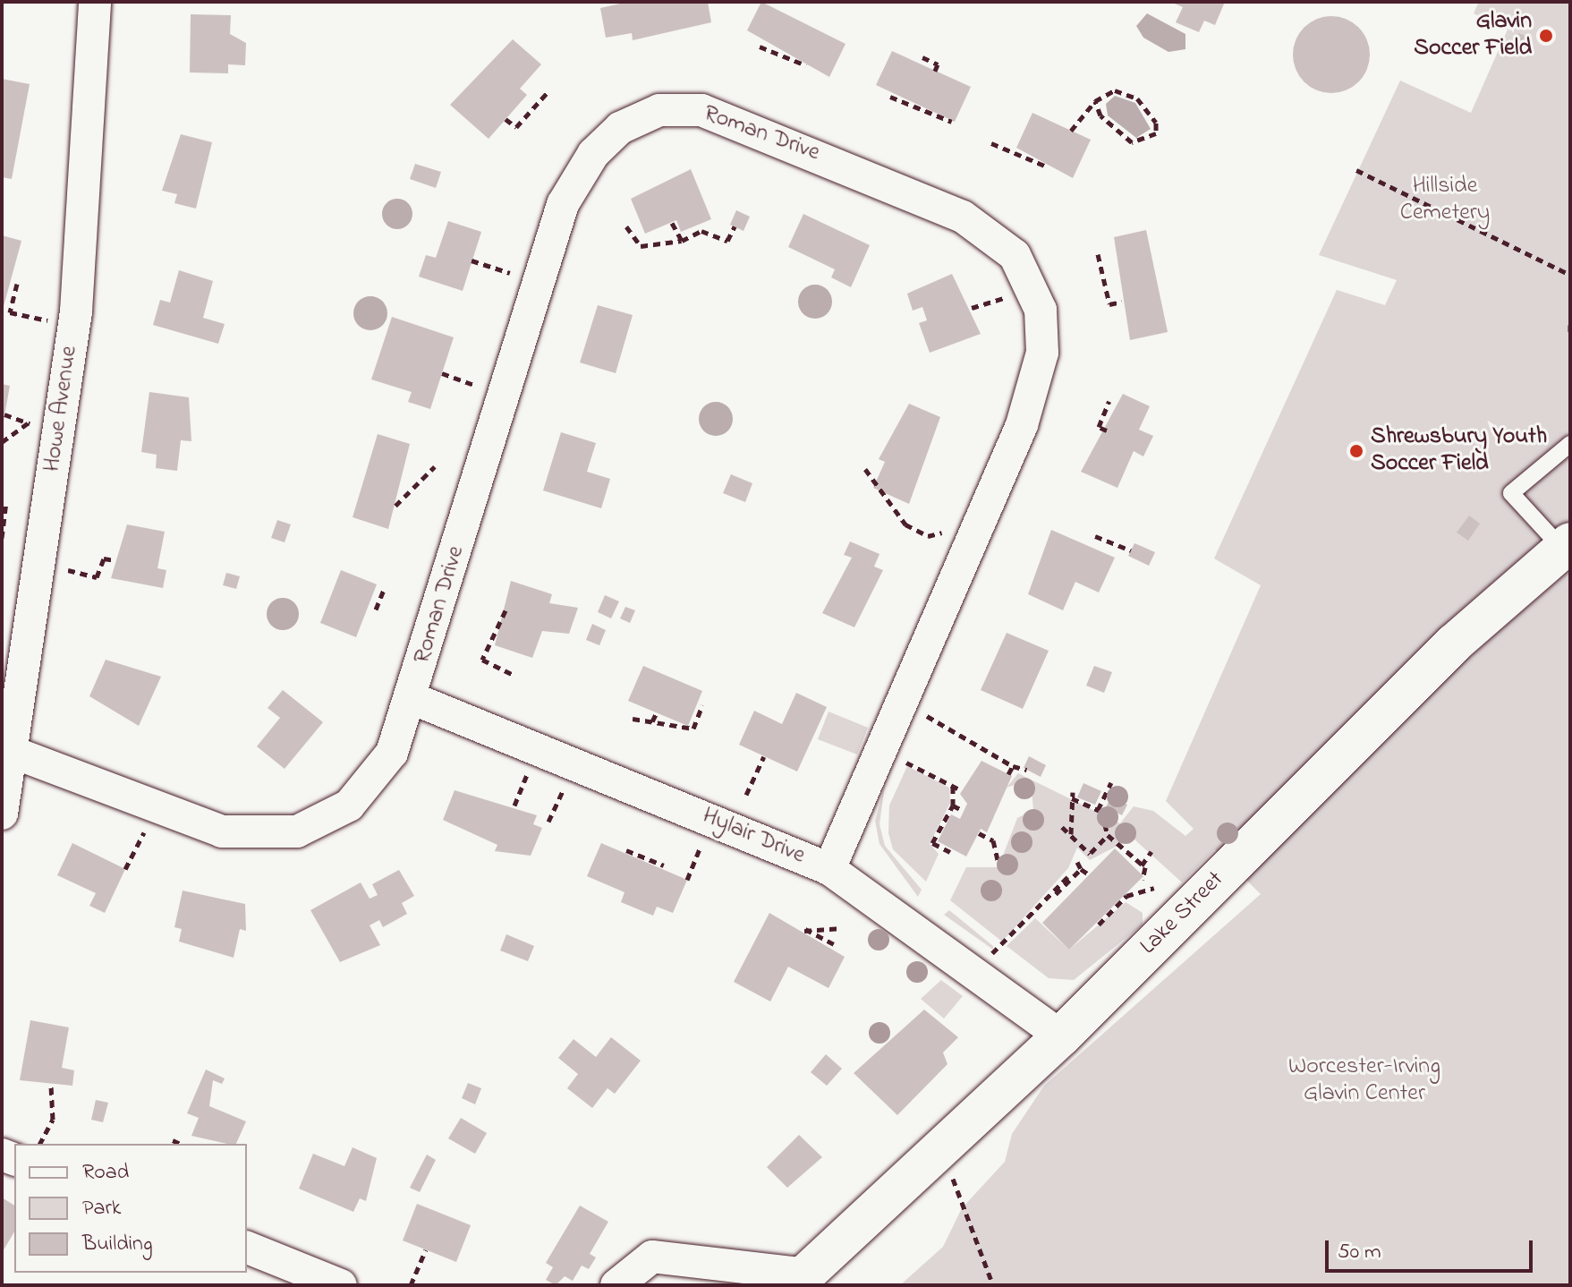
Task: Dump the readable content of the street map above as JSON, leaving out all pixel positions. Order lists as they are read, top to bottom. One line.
{"streets":{"main road":["Lake Street"],"street":["Roman Drive","Howe Avenue","Hylair Drive"]},"crossings":[["Roman Drive","Howe Avenue"],["Roman Drive","Hylair Drive"],["Hylair Drive","Lake Street"]],"parks":["Hillside Cemetery","Worcester-Irving Glavin Center"],"places":["Glavin Soccer Field","Shrewsbury Youth Soccer Field"],"legend":["Road","Park","Building"],"scale_bar":"50 m"}
